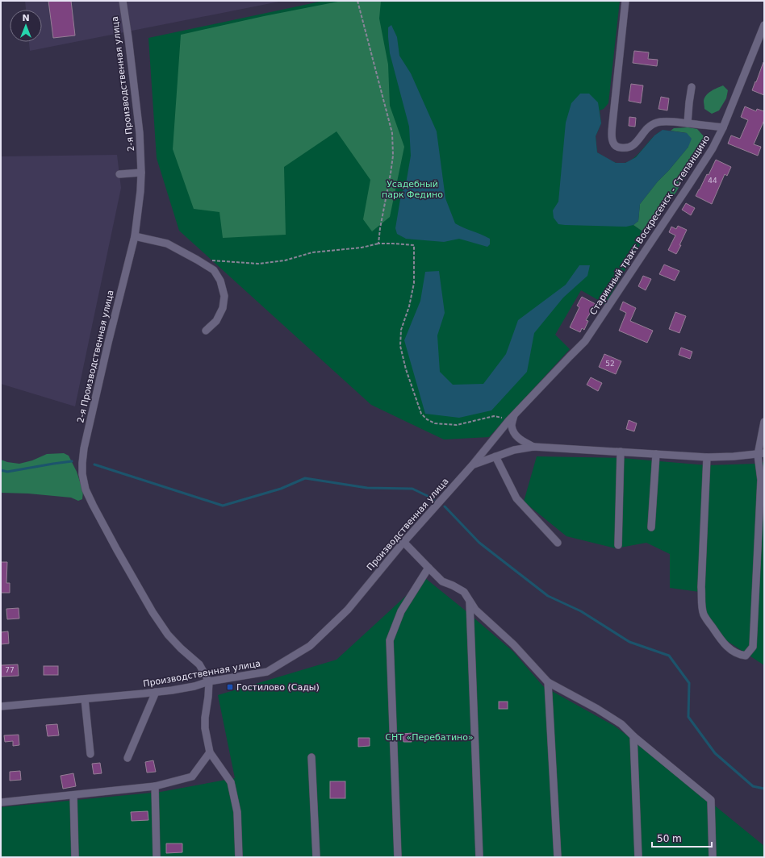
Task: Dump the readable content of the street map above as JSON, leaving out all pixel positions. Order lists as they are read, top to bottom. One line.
{"streets":{"street":["2-я Производственная улица","Старинный тракт Воскресенск - Степанщино","Производственная улица"]},"crossings":[["2-я Производственная улица","Производственная улица"],["Старинный тракт Воскресенск - Степанщино","Производственная улица"]],"parks":["Усадебный парк Федино","СНТ «Перебатино»"],"places":{"transit":["Гостилово (Сады)"]},"house_numbers":["44","52","77"],"scale_bar":"50 m","north":"top"}
